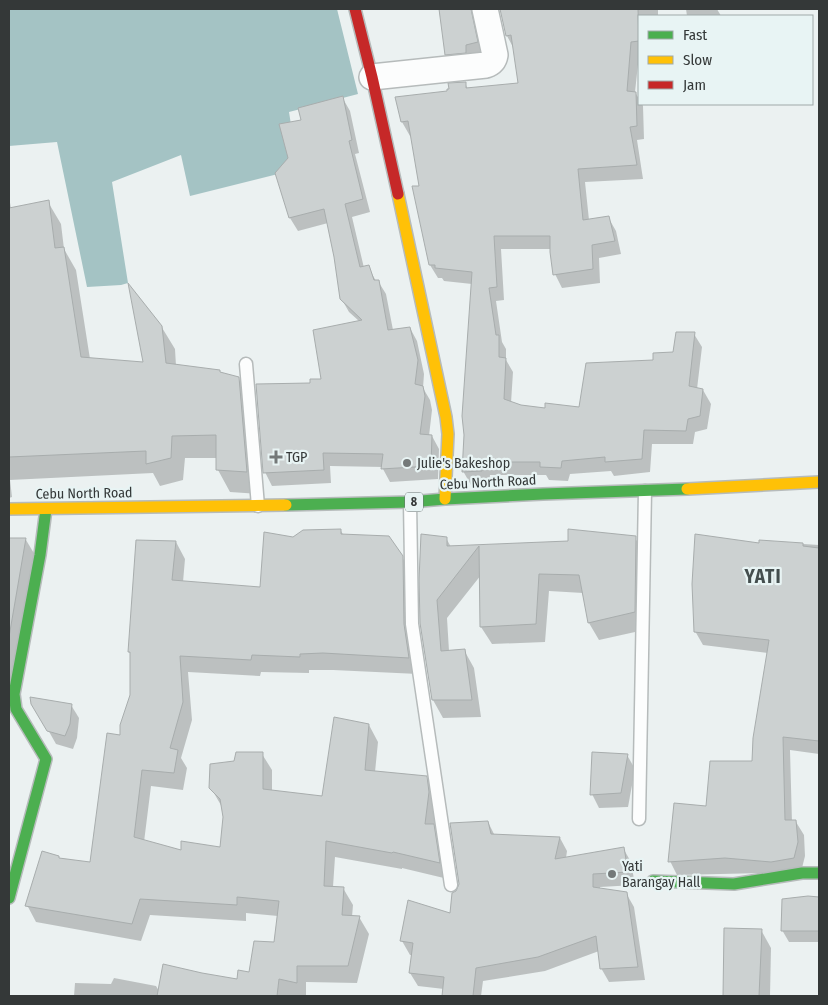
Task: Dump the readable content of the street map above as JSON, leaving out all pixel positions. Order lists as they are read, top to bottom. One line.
{"streets":{"street":["Cebu North Road","8"]},"districts":["YATI"],"places":{"health":["TGP"],"other":["Julie's Bakeshop","Yati Barangay Hall"]},"legend":["Fast","Slow","Jam"]}
